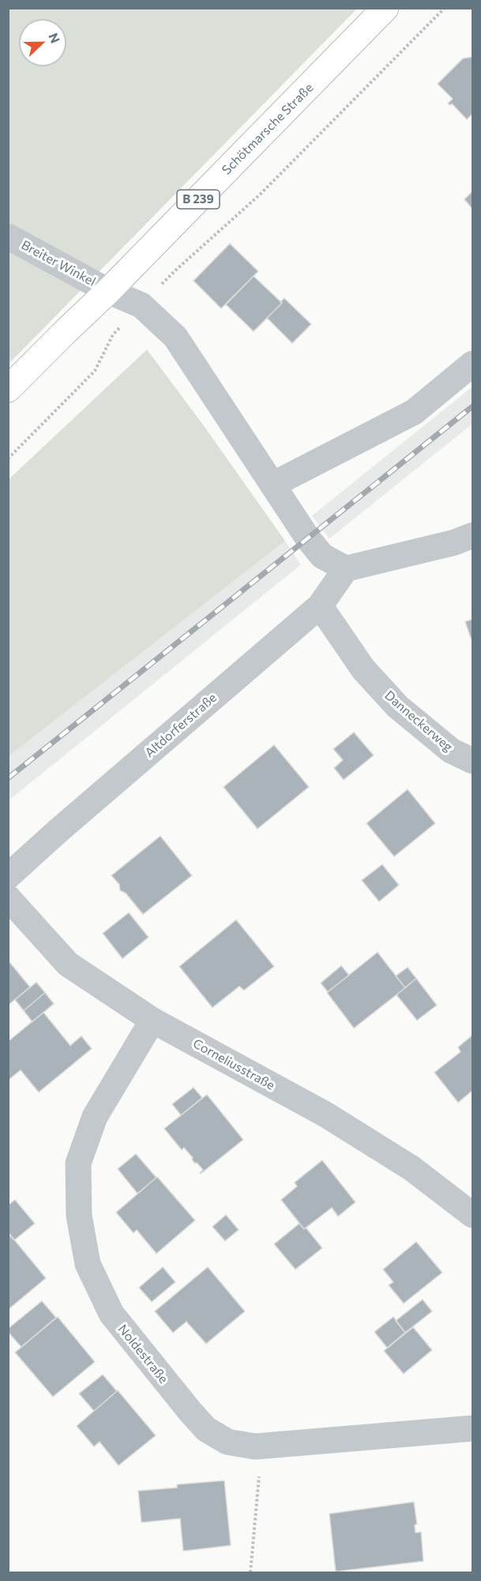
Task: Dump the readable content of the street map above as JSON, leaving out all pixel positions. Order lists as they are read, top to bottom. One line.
{"streets":{"main road":["Schötmarsche Straße","B 239"],"street":["Breiter Winkel","Danneckerweg","Altdorferstraße","Corneliusstraße","Noldestraße"]},"crossings":[["Schötmarsche Straße","Breiter Winkel"],["Danneckerweg","Altdorferstraße"],["Corneliusstraße","Noldestraße"]],"north":"right"}
